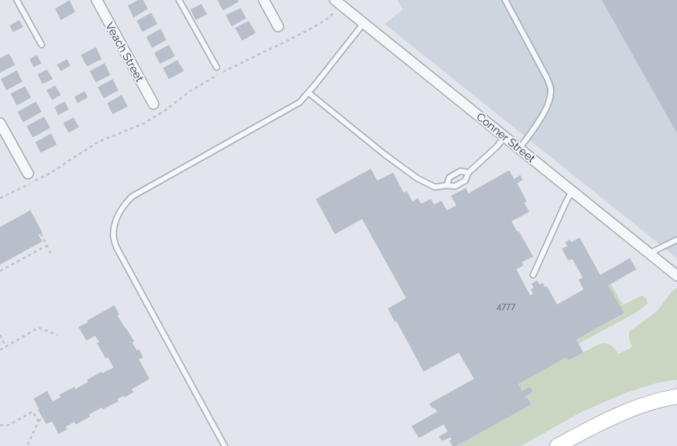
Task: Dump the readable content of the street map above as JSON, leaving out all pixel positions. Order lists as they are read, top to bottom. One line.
{"streets":{"street":["Veach Street","Conner Street"]},"house_numbers":["4777"]}
